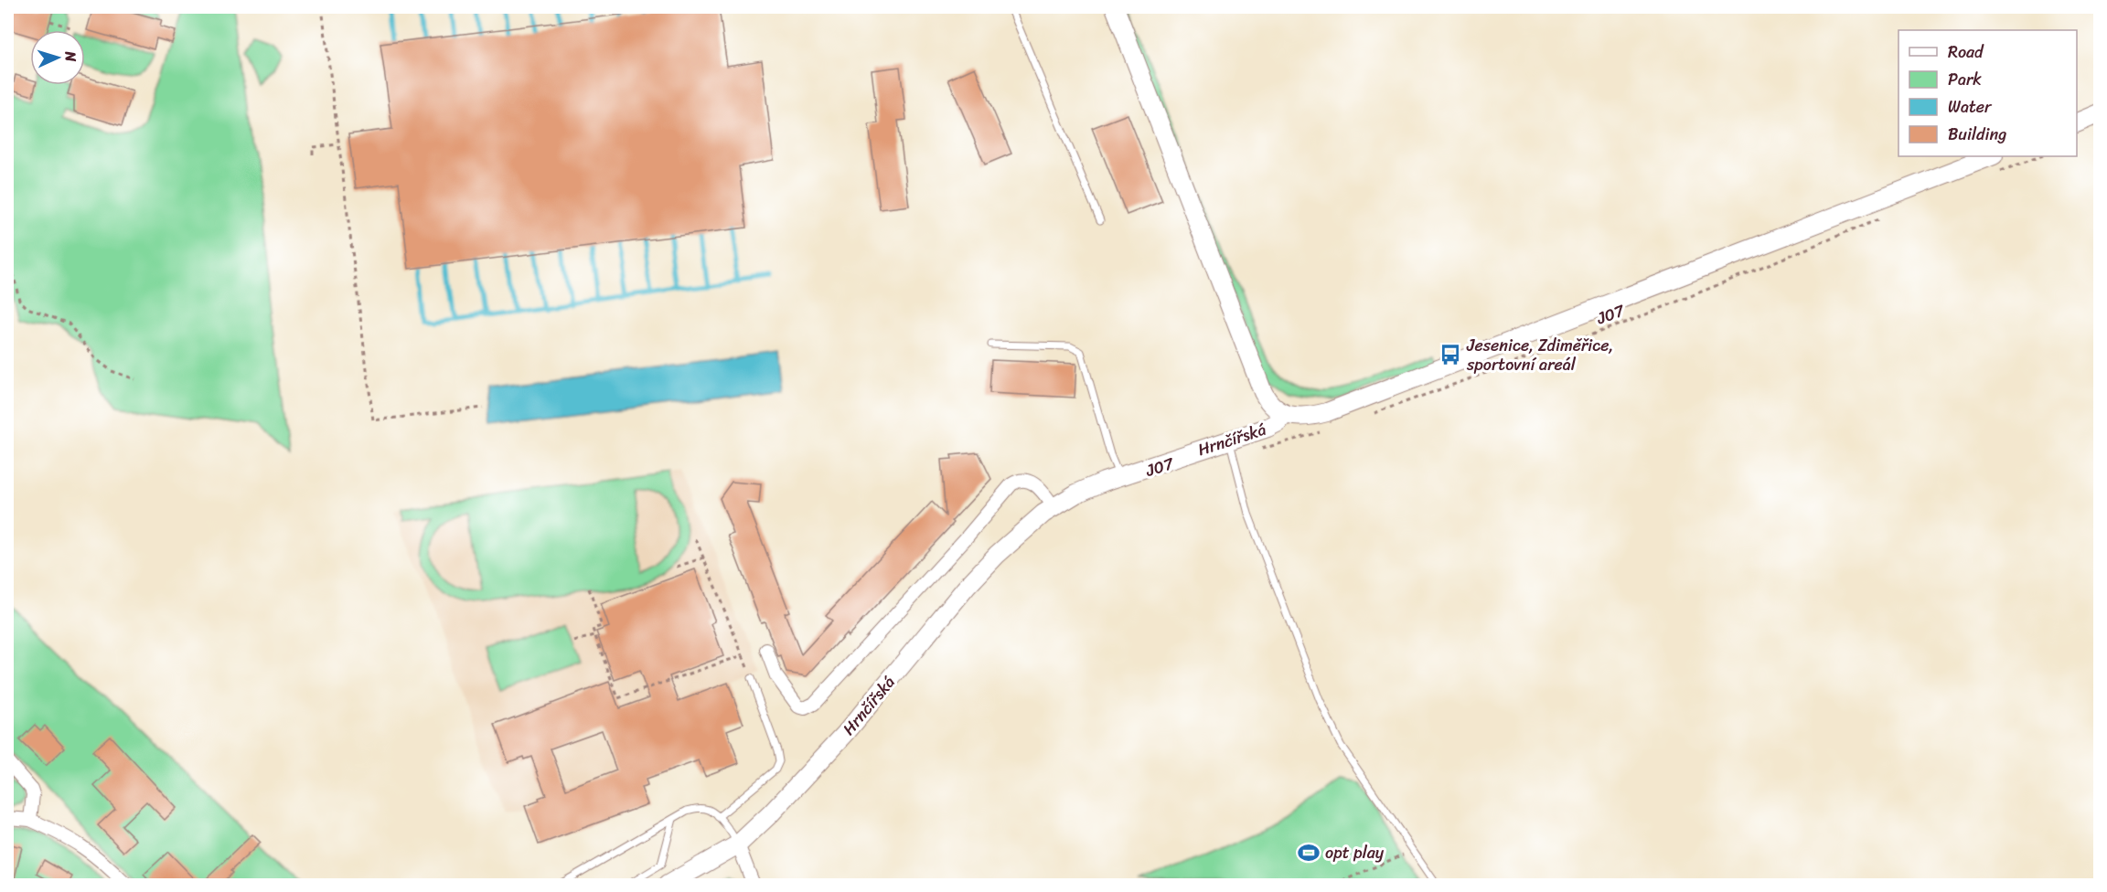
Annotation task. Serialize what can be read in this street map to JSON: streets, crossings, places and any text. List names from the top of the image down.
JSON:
{
  "streets": {
    "street": ["Hrnčířská"],
    "path": ["J07"]
  },
  "places": {
    "bus stop": ["Jesenice, Zdiměřice, sportovní areál"],
    "sports": ["opt play"]
  },
  "legend": [
    "Road",
    "Park",
    "Water",
    "Building"
  ],
  "north": "right"
}
